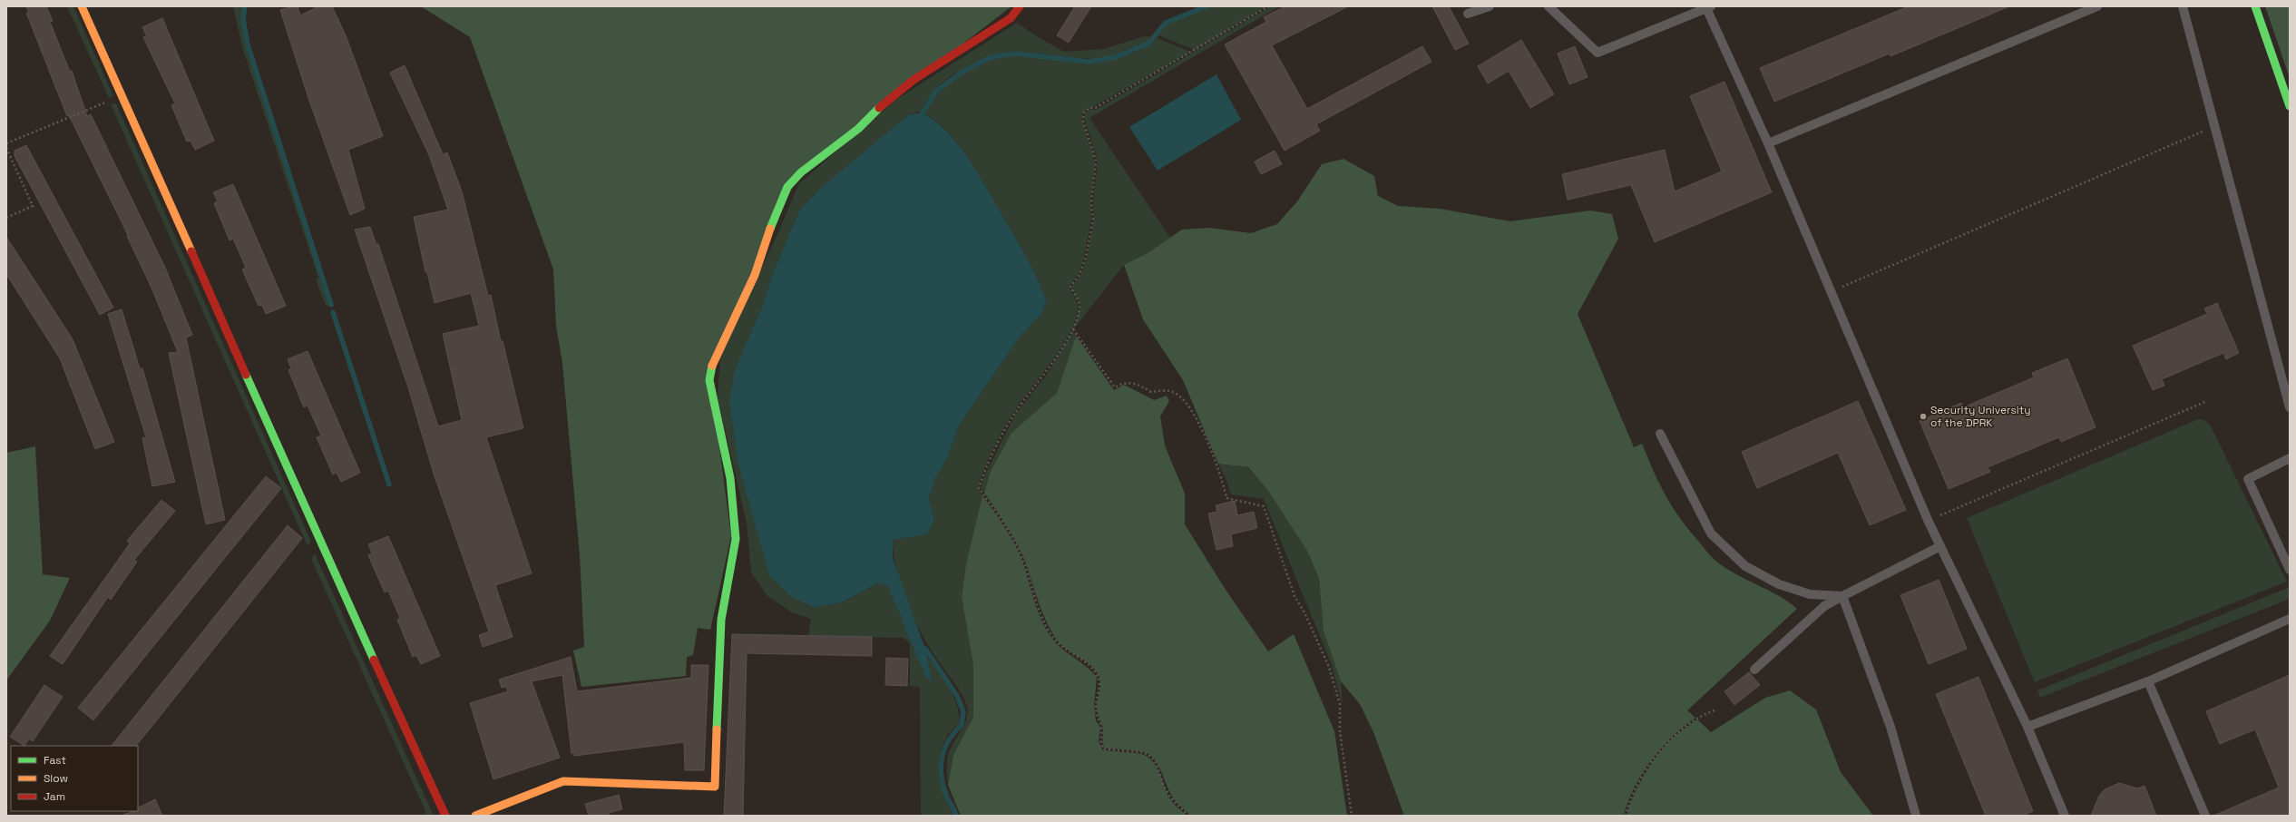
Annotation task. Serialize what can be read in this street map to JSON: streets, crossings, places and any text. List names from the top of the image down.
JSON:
{
  "places": ["Security University of the DPRK"],
  "legend": ["Fast", "Slow", "Jam"]
}
